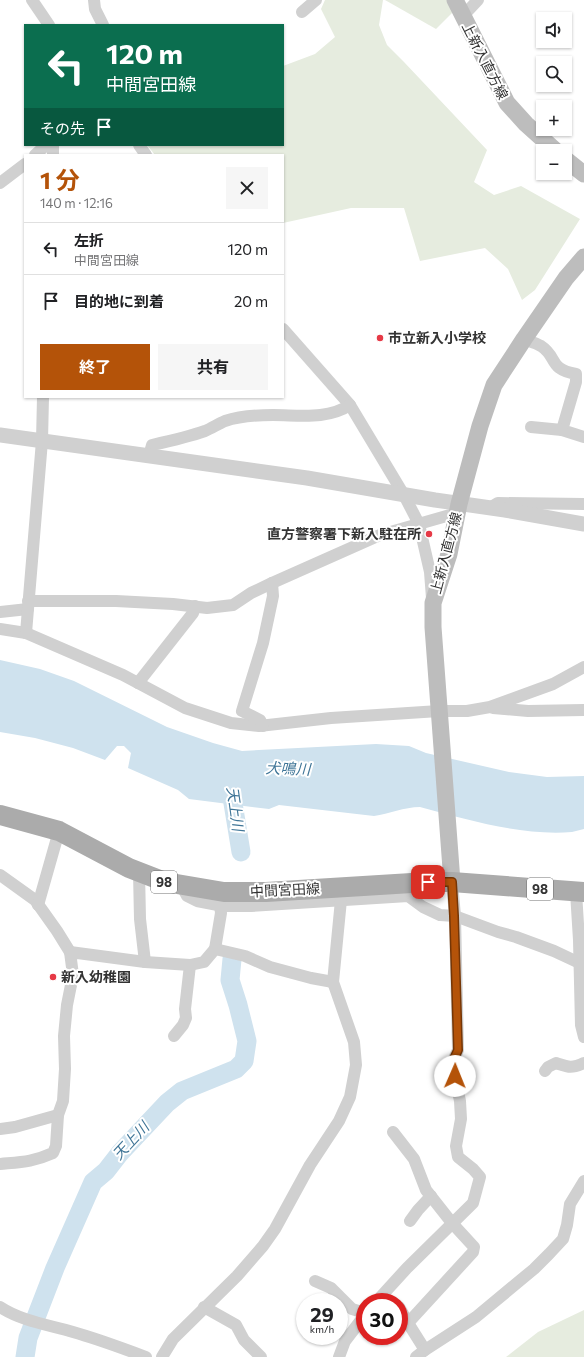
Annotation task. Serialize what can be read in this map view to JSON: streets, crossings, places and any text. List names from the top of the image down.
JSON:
{
  "streets": {
    "main road": ["上新入直方線", "98", "中間宮田線"]
  },
  "crossings": [
    ["上新入直方線", "中間宮田線"]
  ],
  "water": ["犬鳴川", "天上川"],
  "places": ["市立新入小学校", "直方警察署下新入駐在所", "新入幼稚園"],
  "page": {
    "map_buttons": ["+", "−"],
    "turn": ["120 m", "中間宮田線"],
    "then": "その先",
    "heading": ["1 分", "140 m · 12:16"],
    "list": [
      {
        "name": "左折",
        "note": "中間宮田線",
        "value": "120 m"
      },
      {
        "name": "目的地に到着",
        "value": "20 m"
      }
    ],
    "buttons": ["終了", "共有"],
    "speed": "29 km/h",
    "limit": "30"
  }
}
